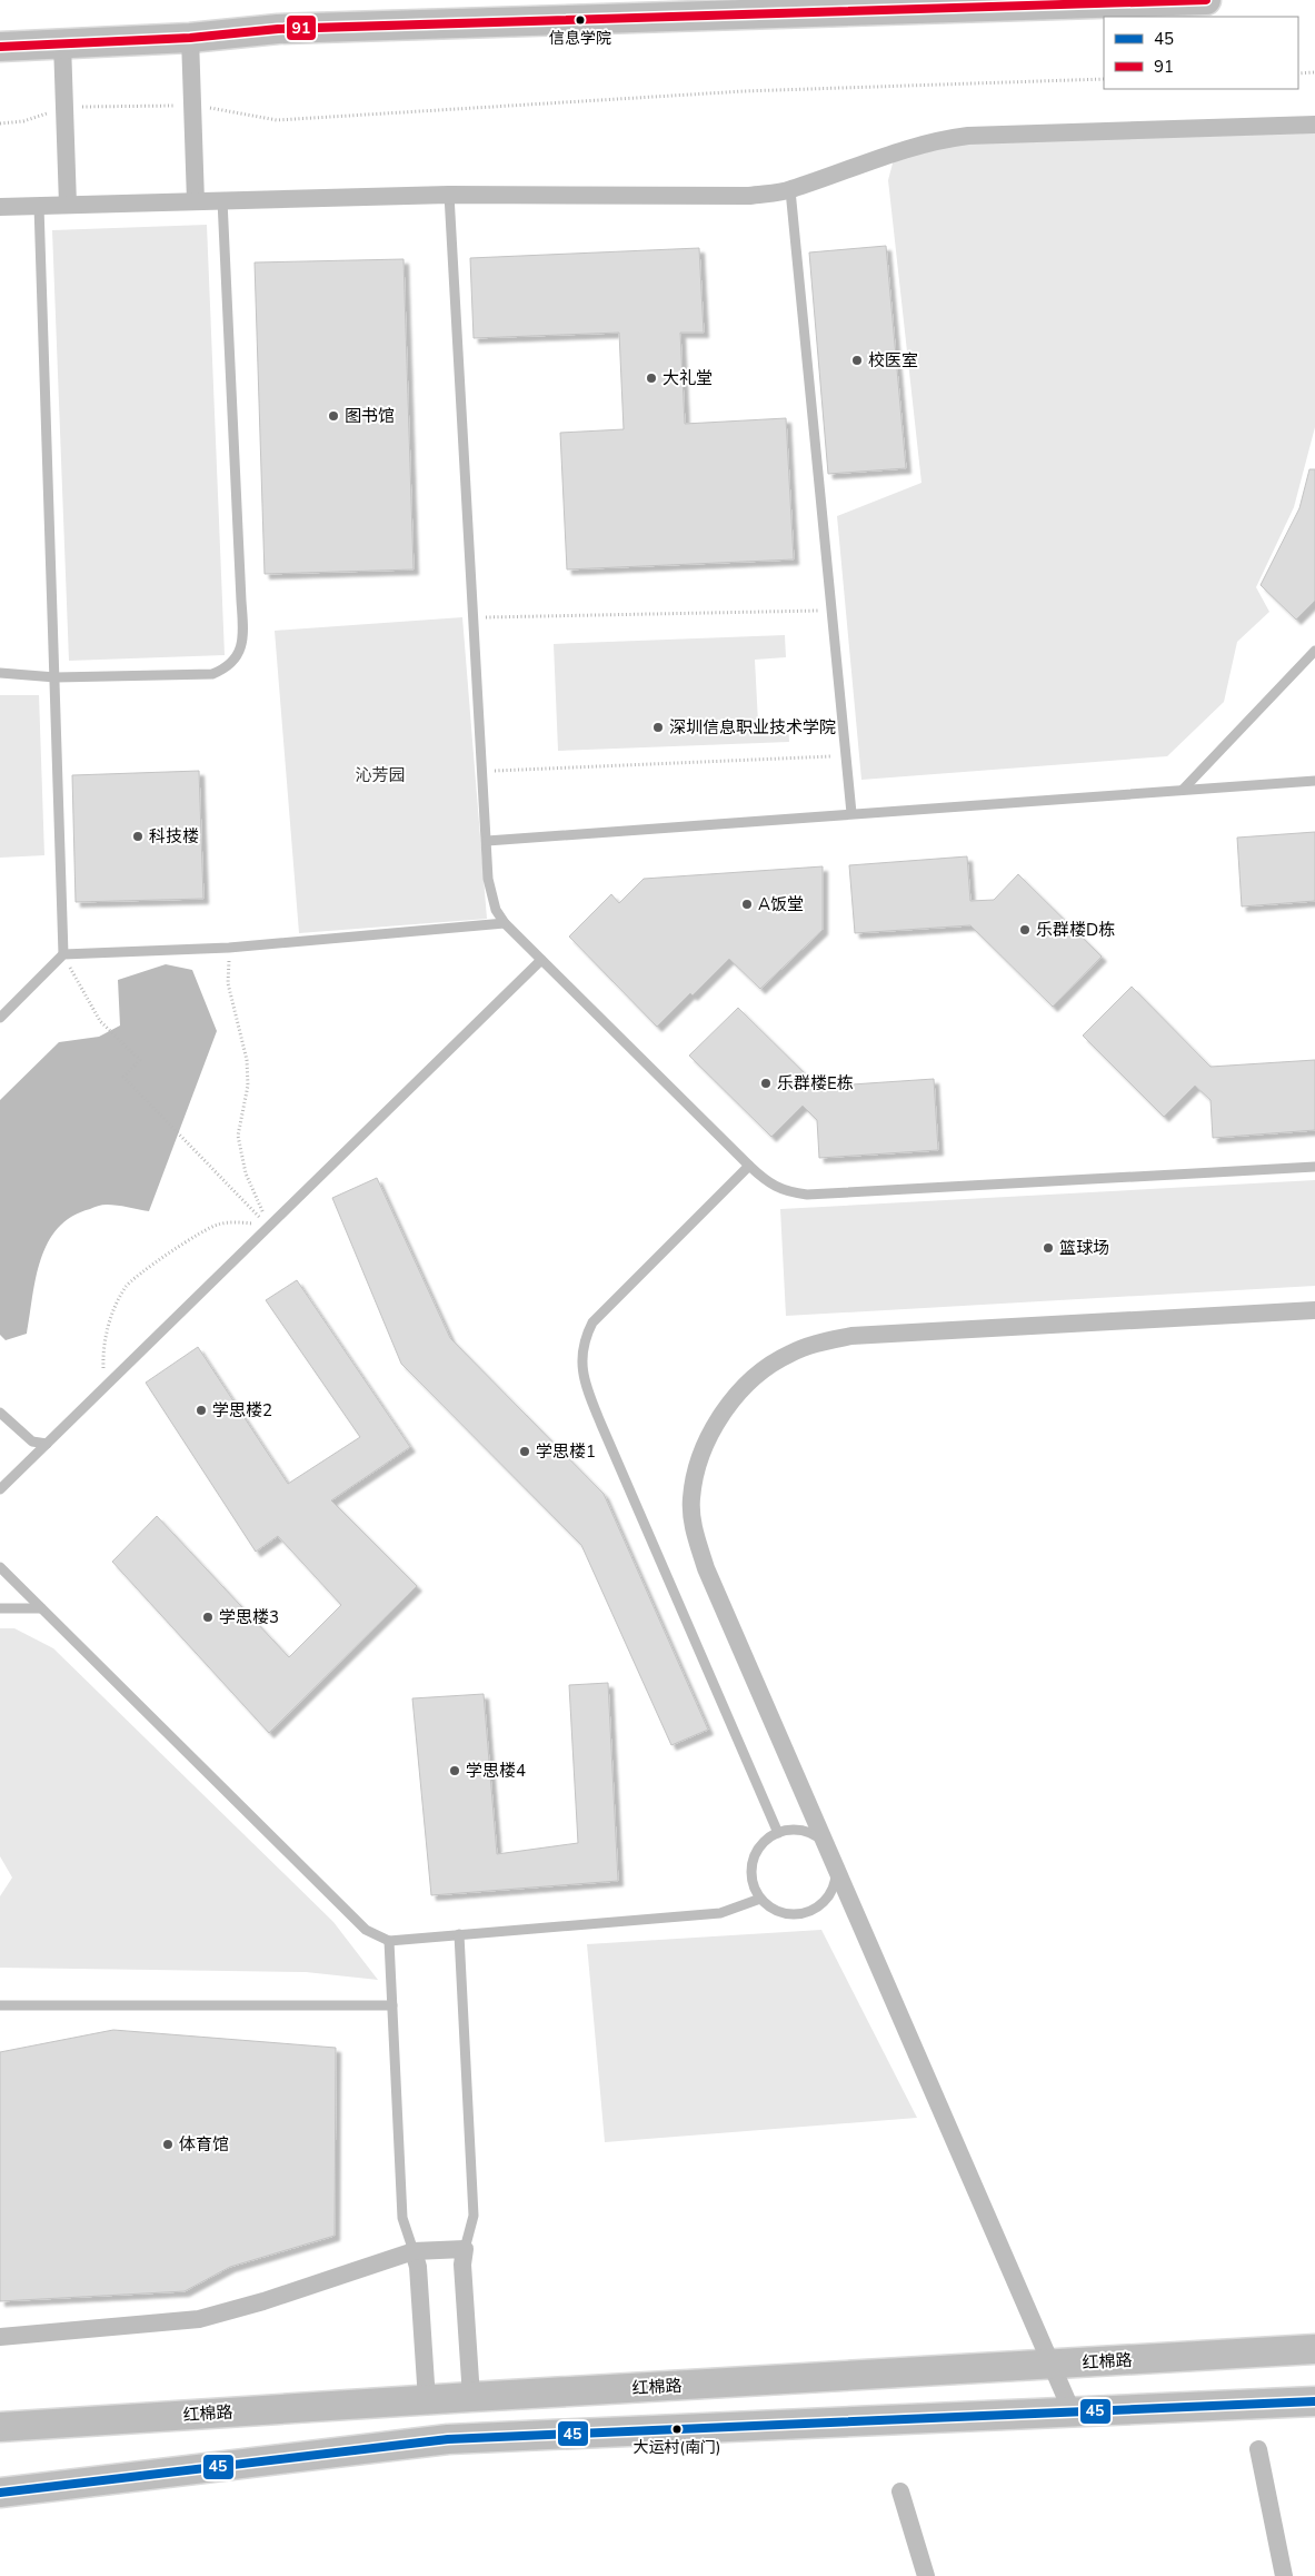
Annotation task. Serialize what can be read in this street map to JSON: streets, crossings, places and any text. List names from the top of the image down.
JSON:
{
  "streets": {
    "main road": ["红棉路"]
  },
  "parks": ["沁芳园"],
  "places": [
    "信息学院",
    "校医室",
    "大礼堂",
    "图书馆",
    "深圳信息职业技术学院",
    "科技楼",
    "A饭堂",
    "乐群楼D栋",
    "乐群楼E栋",
    "篮球场",
    "学思楼2",
    "学思楼1",
    "学思楼3",
    "学思楼4",
    "体育馆",
    "大运村(南门)"
  ],
  "lines": ["transit line 91", "transit line 45"],
  "legend": ["45", "91"]
}
